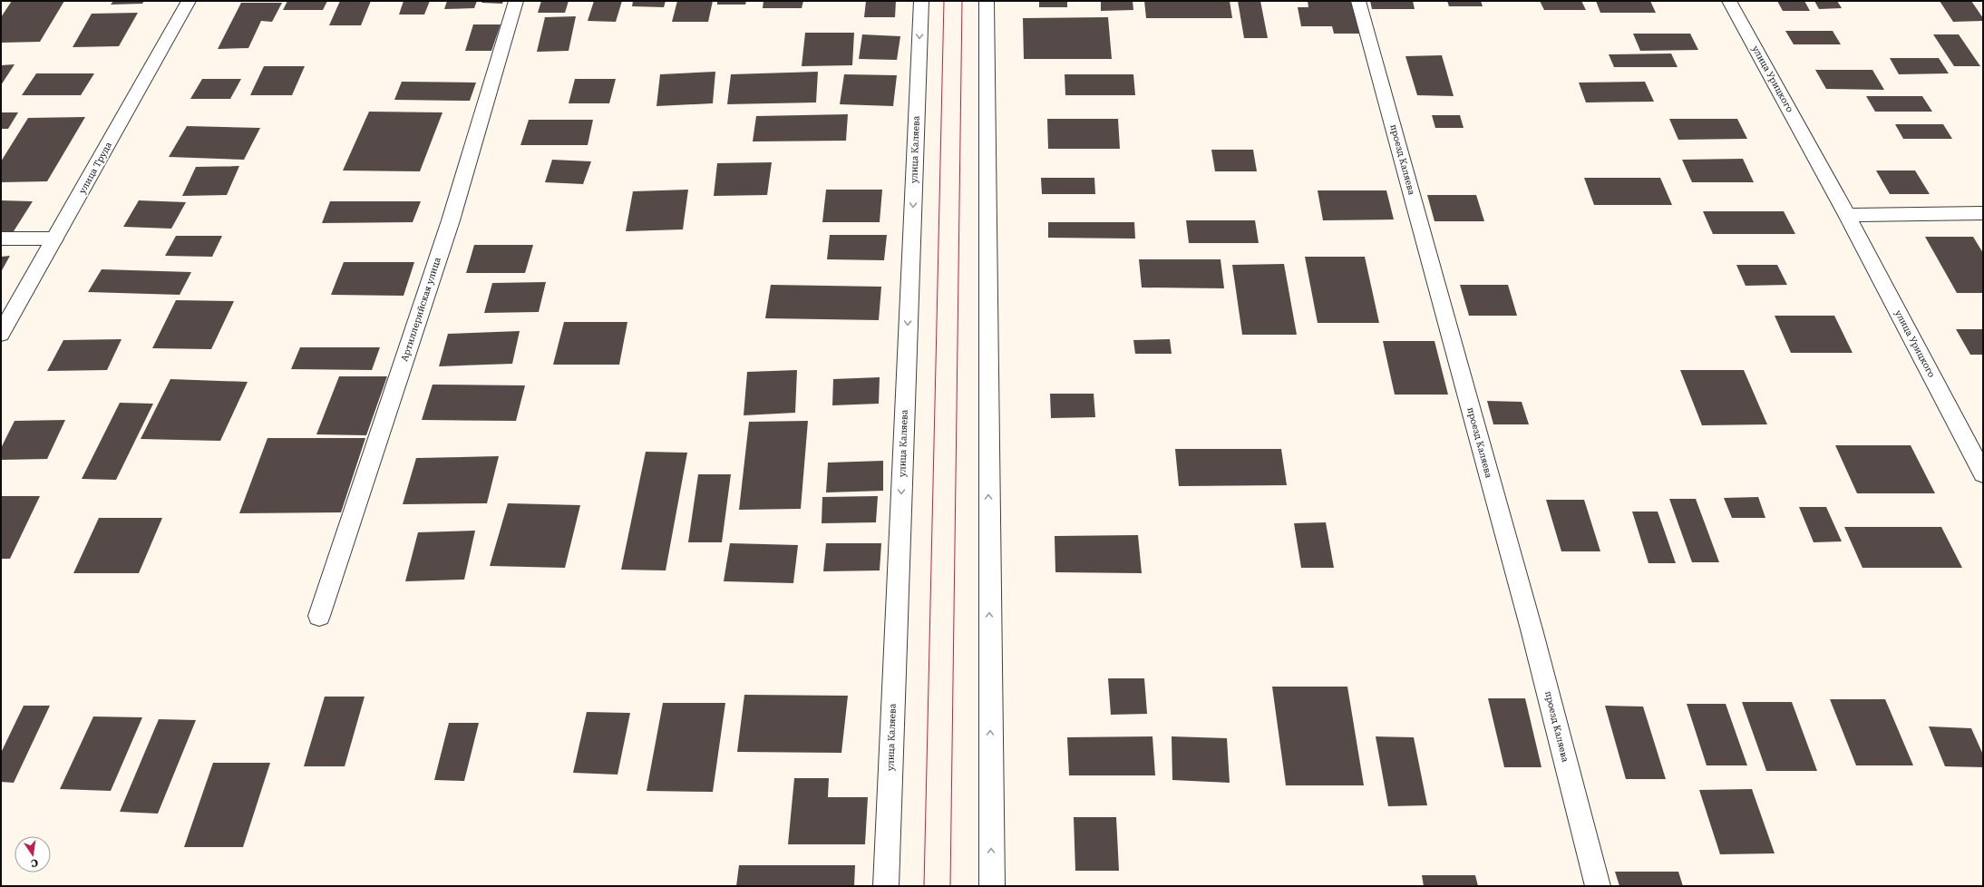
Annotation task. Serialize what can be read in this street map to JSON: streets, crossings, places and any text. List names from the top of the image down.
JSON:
{
  "streets": {
    "street": [
      "улица Урицкого",
      "улица Каляева",
      "проезд Каляева",
      "улица Труда",
      "Артиллерийская улица"
    ]
  },
  "north": "bottom"
}
